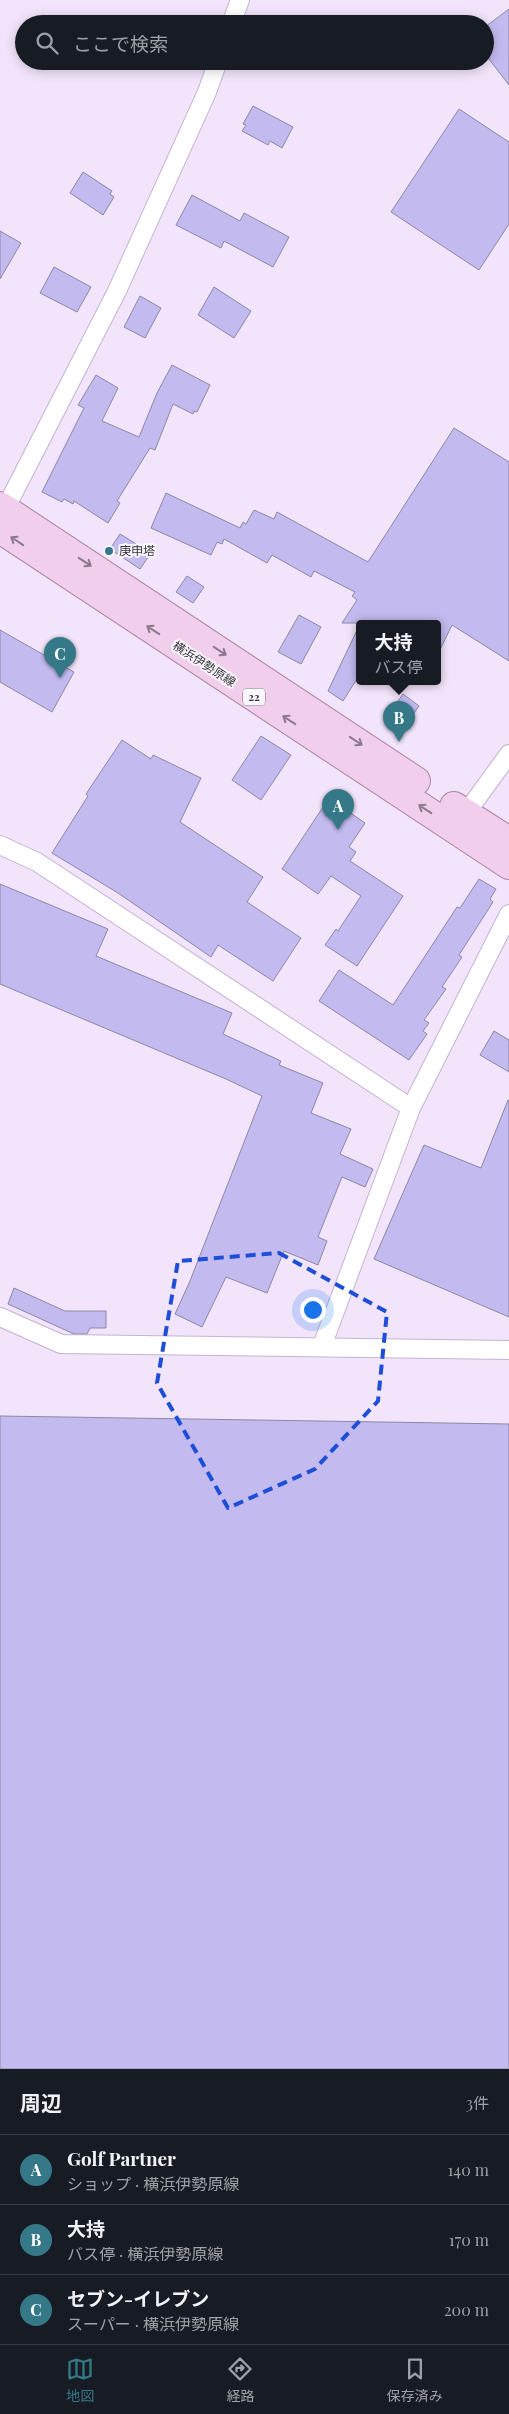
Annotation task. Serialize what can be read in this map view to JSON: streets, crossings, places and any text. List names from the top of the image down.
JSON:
{
  "streets": {
    "main road": ["横浜伊勢原線", "22"]
  },
  "places": ["庚申塔"],
  "page": {
    "search": "ここで検索",
    "popup": ["大持", "バス停"],
    "pins": ["C", "B", "A"],
    "heading": ["周辺", "3件"],
    "list": [
      {
        "mark": "A",
        "name": "Golf Partner",
        "note": "ショップ · 横浜伊勢原線",
        "value": "140 m"
      },
      {
        "mark": "B",
        "name": "大持",
        "note": "バス停 · 横浜伊勢原線",
        "value": "170 m"
      },
      {
        "mark": "C",
        "name": "セブン-イレブン",
        "note": "スーパー · 横浜伊勢原線",
        "value": "200 m"
      }
    ],
    "nav": ["地図", "経路", "保存済み"]
  }
}
